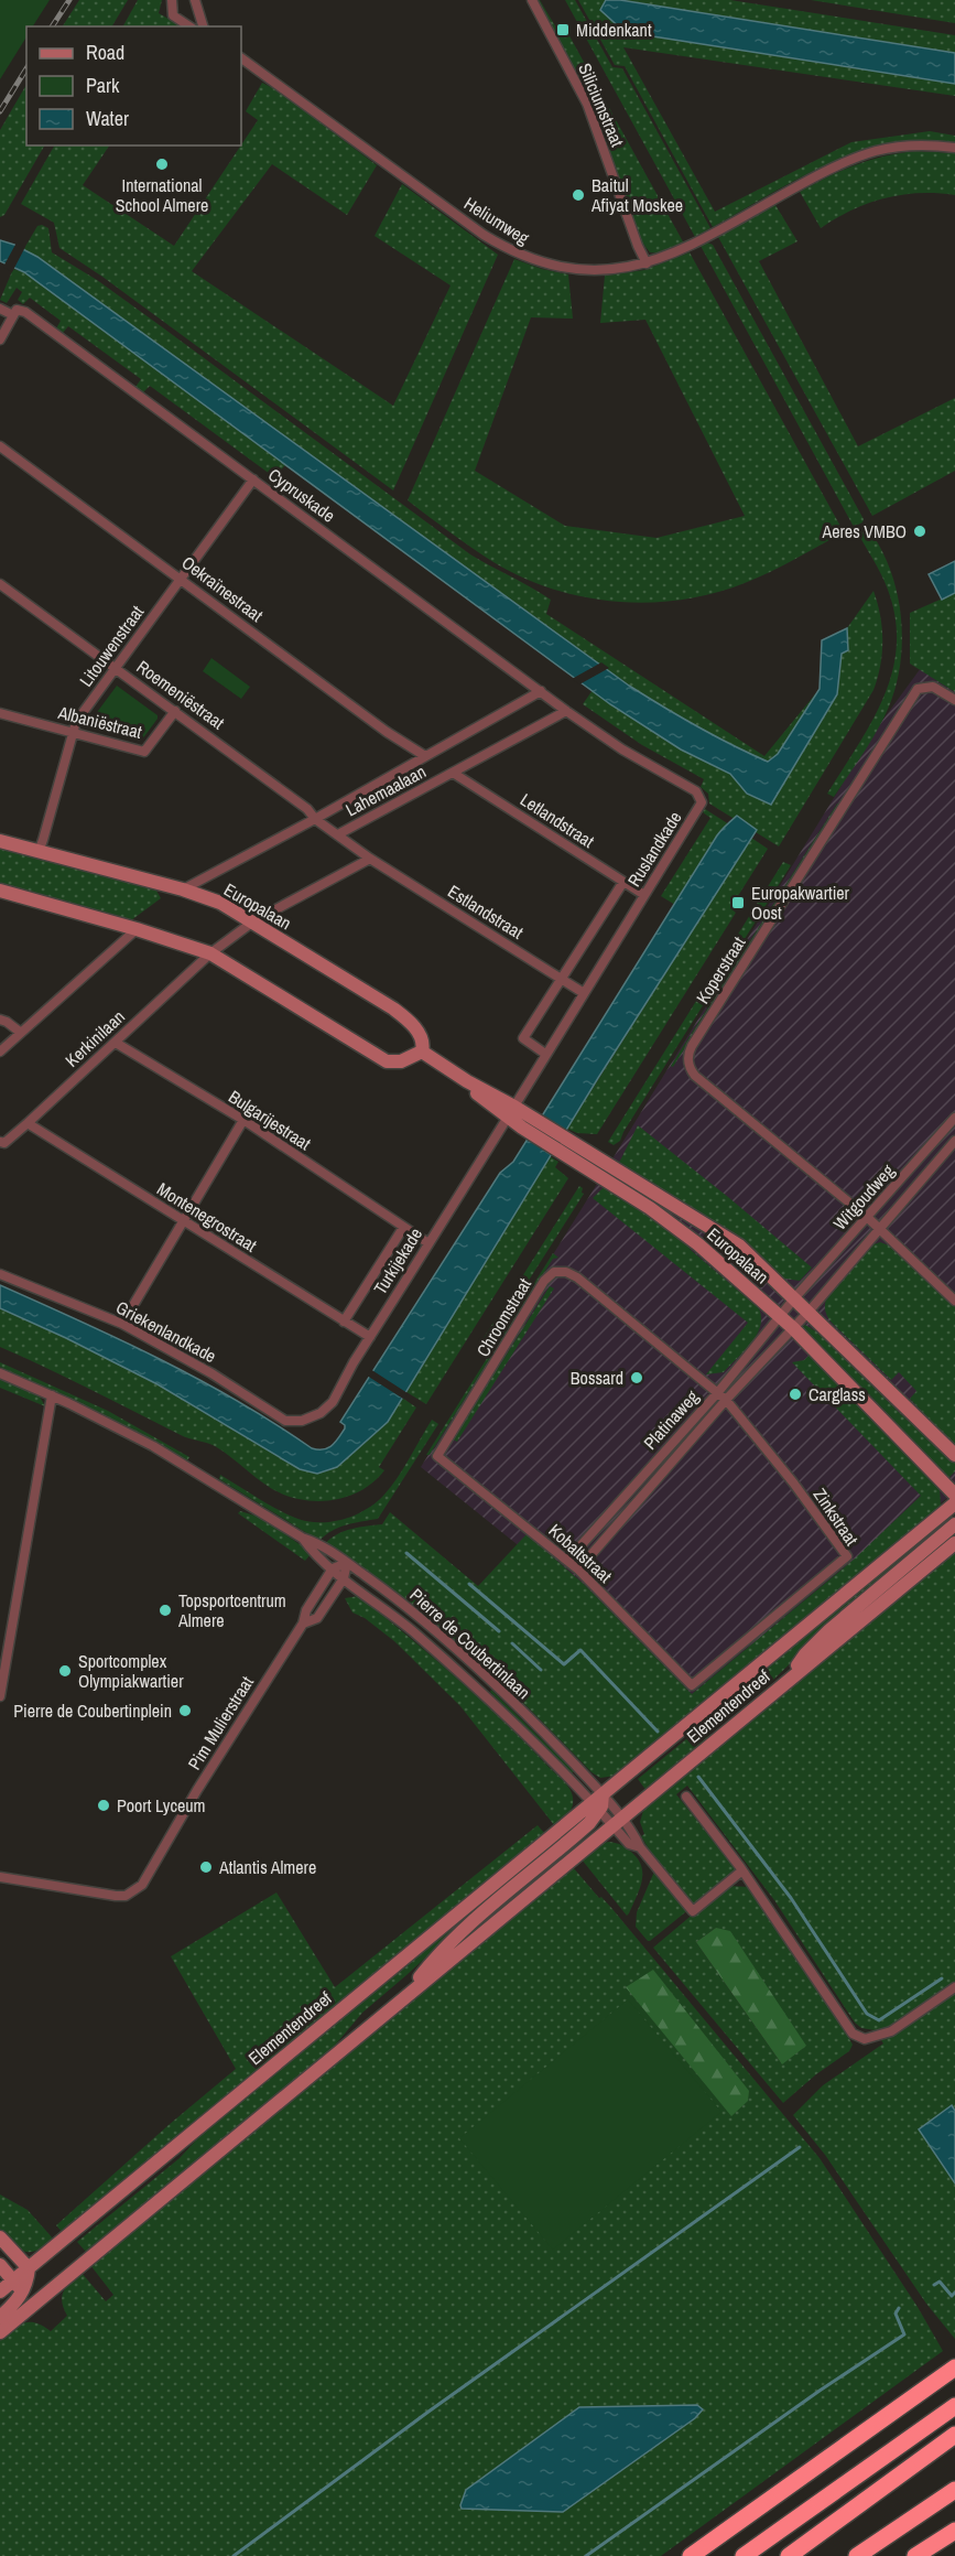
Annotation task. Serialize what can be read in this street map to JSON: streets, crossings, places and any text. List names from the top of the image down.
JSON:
{
  "streets": {
    "main road": ["Europalaan", "Elementendreef"],
    "street": [
      "Siliciumstraat",
      "Heliumweg",
      "Cypruskade",
      "Oekraïnestraat",
      "Litouwenstraat",
      "Roemeniëstraat",
      "Albaniëstraat",
      "Lahemaalaan",
      "Letlandstraat",
      "Ruslandkade",
      "Estlandstraat",
      "Koperstraat",
      "Kerkinilaan",
      "Bulgarijestraat",
      "Witgoudweg",
      "Montenegrostraat",
      "Turkijekade",
      "Chroomstraat",
      "Griekenlandkade",
      "Platinaweg",
      "Zinkstraat",
      "Kobaltstraat",
      "Pierre de Coubertinlaan",
      "Pim Mulierstraat"
    ]
  },
  "crossings": [
    ["Siliciumstraat", "Heliumweg"],
    ["Cypruskade", "Litouwenstraat"],
    ["Cypruskade", "Lahemaalaan"],
    ["Cypruskade", "Ruslandkade"],
    ["Oekraïnestraat", "Litouwenstraat"],
    ["Oekraïnestraat", "Lahemaalaan"],
    ["Litouwenstraat", "Roemeniëstraat"],
    ["Litouwenstraat", "Albaniëstraat"],
    ["Litouwenstraat", "Europalaan"],
    ["Roemeniëstraat", "Albaniëstraat"],
    ["Roemeniëstraat", "Lahemaalaan"],
    ["Lahemaalaan", "Letlandstraat"],
    ["Lahemaalaan", "Ruslandkade"],
    ["Lahemaalaan", "Europalaan"],
    ["Lahemaalaan", "Estlandstraat"],
    ["Letlandstraat", "Ruslandkade"],
    ["Ruslandkade", "Europalaan"],
    ["Ruslandkade", "Estlandstraat"],
    ["Ruslandkade", "Turkijekade"],
    ["Europalaan", "Kerkinilaan"],
    ["Europalaan", "Witgoudweg"],
    ["Europalaan", "Turkijekade"],
    ["Europalaan", "Platinaweg"],
    ["Koperstraat", "Witgoudweg"],
    ["Kerkinilaan", "Bulgarijestraat"],
    ["Kerkinilaan", "Montenegrostraat"],
    ["Bulgarijestraat", "Turkijekade"],
    ["Witgoudweg", "Platinaweg"],
    ["Montenegrostraat", "Turkijekade"],
    ["Turkijekade", "Griekenlandkade"],
    ["Chroomstraat", "Platinaweg"],
    ["Chroomstraat", "Kobaltstraat"],
    ["Platinaweg", "Zinkstraat"],
    ["Platinaweg", "Kobaltstraat"],
    ["Zinkstraat", "Kobaltstraat"],
    ["Pierre de Coubertinlaan", "Elementendreef"],
    ["Pierre de Coubertinlaan", "Pim Mulierstraat"]
  ],
  "places": {
    "transit": ["Middenkant", "Europakwartier Oost"],
    "other": [
      "International School Almere",
      "Baitul Afiyat Moskee",
      "Aeres VMBO",
      "Bossard",
      "Carglass",
      "Topsportcentrum Almere",
      "Sportcomplex Olympiakwartier",
      "Pierre de Coubertinplein",
      "Poort Lyceum",
      "Atlantis Almere"
    ]
  },
  "legend": ["Road", "Park", "Water"]
}
